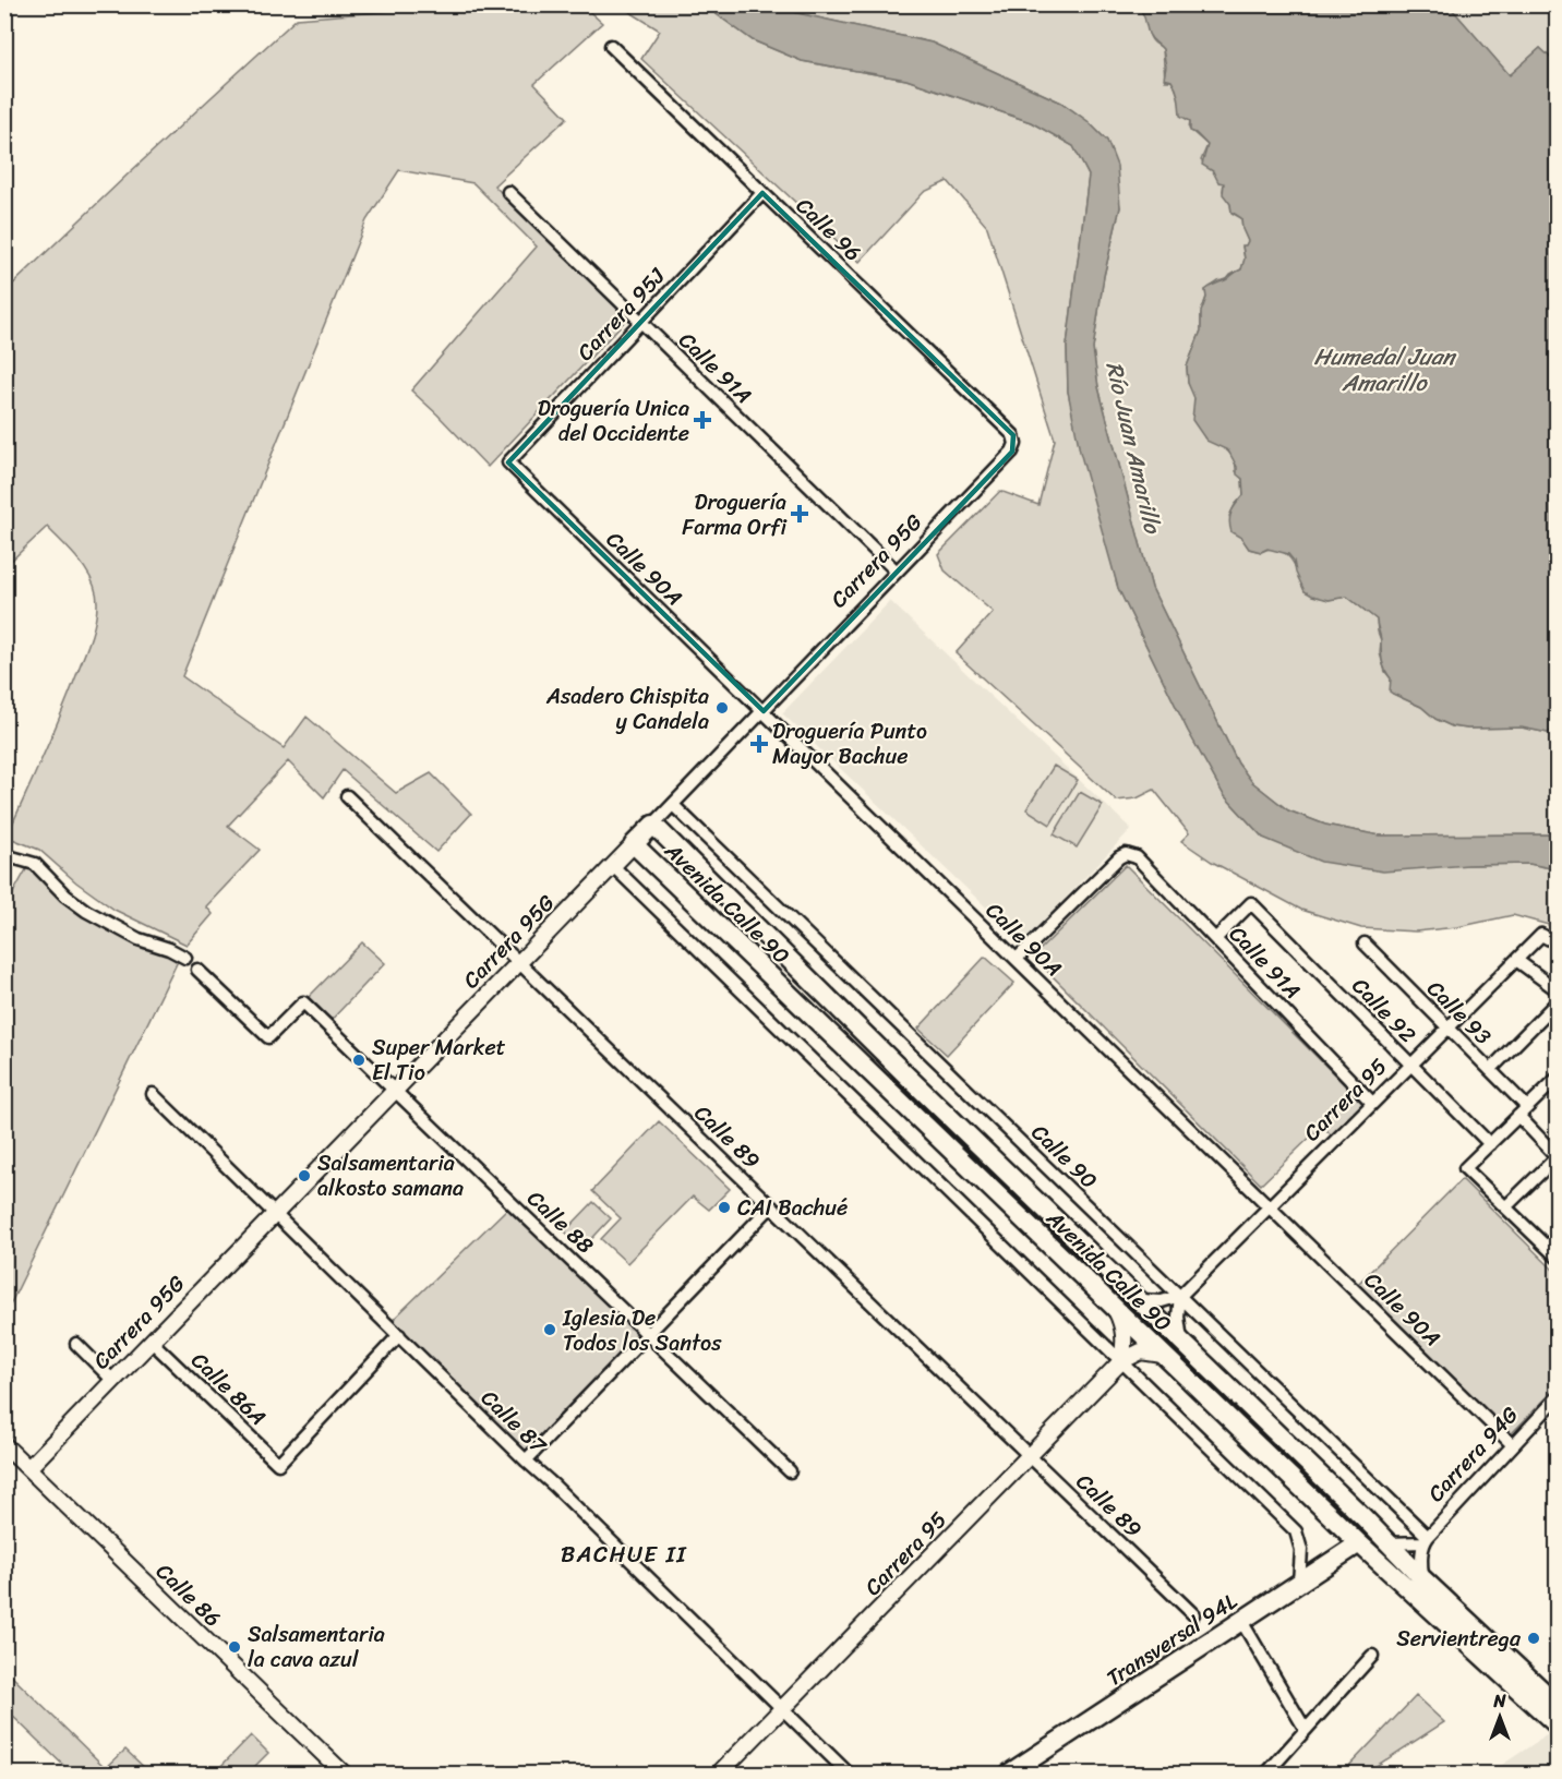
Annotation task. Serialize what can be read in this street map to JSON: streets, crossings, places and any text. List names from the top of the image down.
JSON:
{
  "streets": {
    "main road": ["Carrera 95G", "Avenida Calle 90", "Transversal 94L"],
    "street": [
      "Calle 96",
      "Carrera 95J",
      "Calle 91A",
      "Calle 90A",
      "Calle 92",
      "Calle 93",
      "Carrera 95",
      "Calle 89",
      "Calle 90",
      "Calle 88",
      "Calle 86A",
      "Calle 87",
      "Carrera 94G",
      "Calle 86"
    ]
  },
  "crossings": [
    ["Calle 96", "Carrera 95J"],
    ["Calle 96", "Carrera 95G"],
    ["Carrera 95J", "Calle 91A"],
    ["Carrera 95J", "Calle 90A"],
    ["Calle 91A", "Carrera 95G"],
    ["Calle 91A", "Calle 90A"],
    ["Calle 91A", "Calle 92"],
    ["Calle 91A", "Carrera 95"],
    ["Carrera 95G", "Calle 90A"],
    ["Carrera 95G", "Avenida Calle 90"],
    ["Carrera 95G", "Calle 89"],
    ["Carrera 95G", "Calle 90"],
    ["Carrera 95G", "Calle 88"],
    ["Carrera 95G", "Calle 86A"],
    ["Carrera 95G", "Calle 87"],
    ["Carrera 95G", "Calle 86"],
    ["Calle 90A", "Carrera 95"],
    ["Calle 90A", "Carrera 94G"],
    ["Avenida Calle 90", "Transversal 94L"],
    ["Calle 92", "Carrera 95"],
    ["Calle 93", "Carrera 95"],
    ["Carrera 95", "Calle 89"],
    ["Carrera 95", "Calle 90"],
    ["Carrera 95", "Calle 87"],
    ["Calle 90", "Carrera 94G"],
    ["Calle 86A", "Calle 87"]
  ],
  "districts": ["BACHUE II"],
  "water": ["Humedal Juan Amarillo", "Río Juan Amarillo"],
  "places": {
    "health": ["Droguería Unica del Occidente", "Droguería Farma Orfi", "Droguería Punto Mayor Bachue"],
    "other": [
      "Asadero Chispita y Candela",
      "Super Market El Tio",
      "Salsamentaria alkosto samana",
      "CAI Bachué",
      "Iglesia De Todos los Santos",
      "Servientrega",
      "Salsamentaria la cava azul"
    ]
  },
  "north": "top"
}
